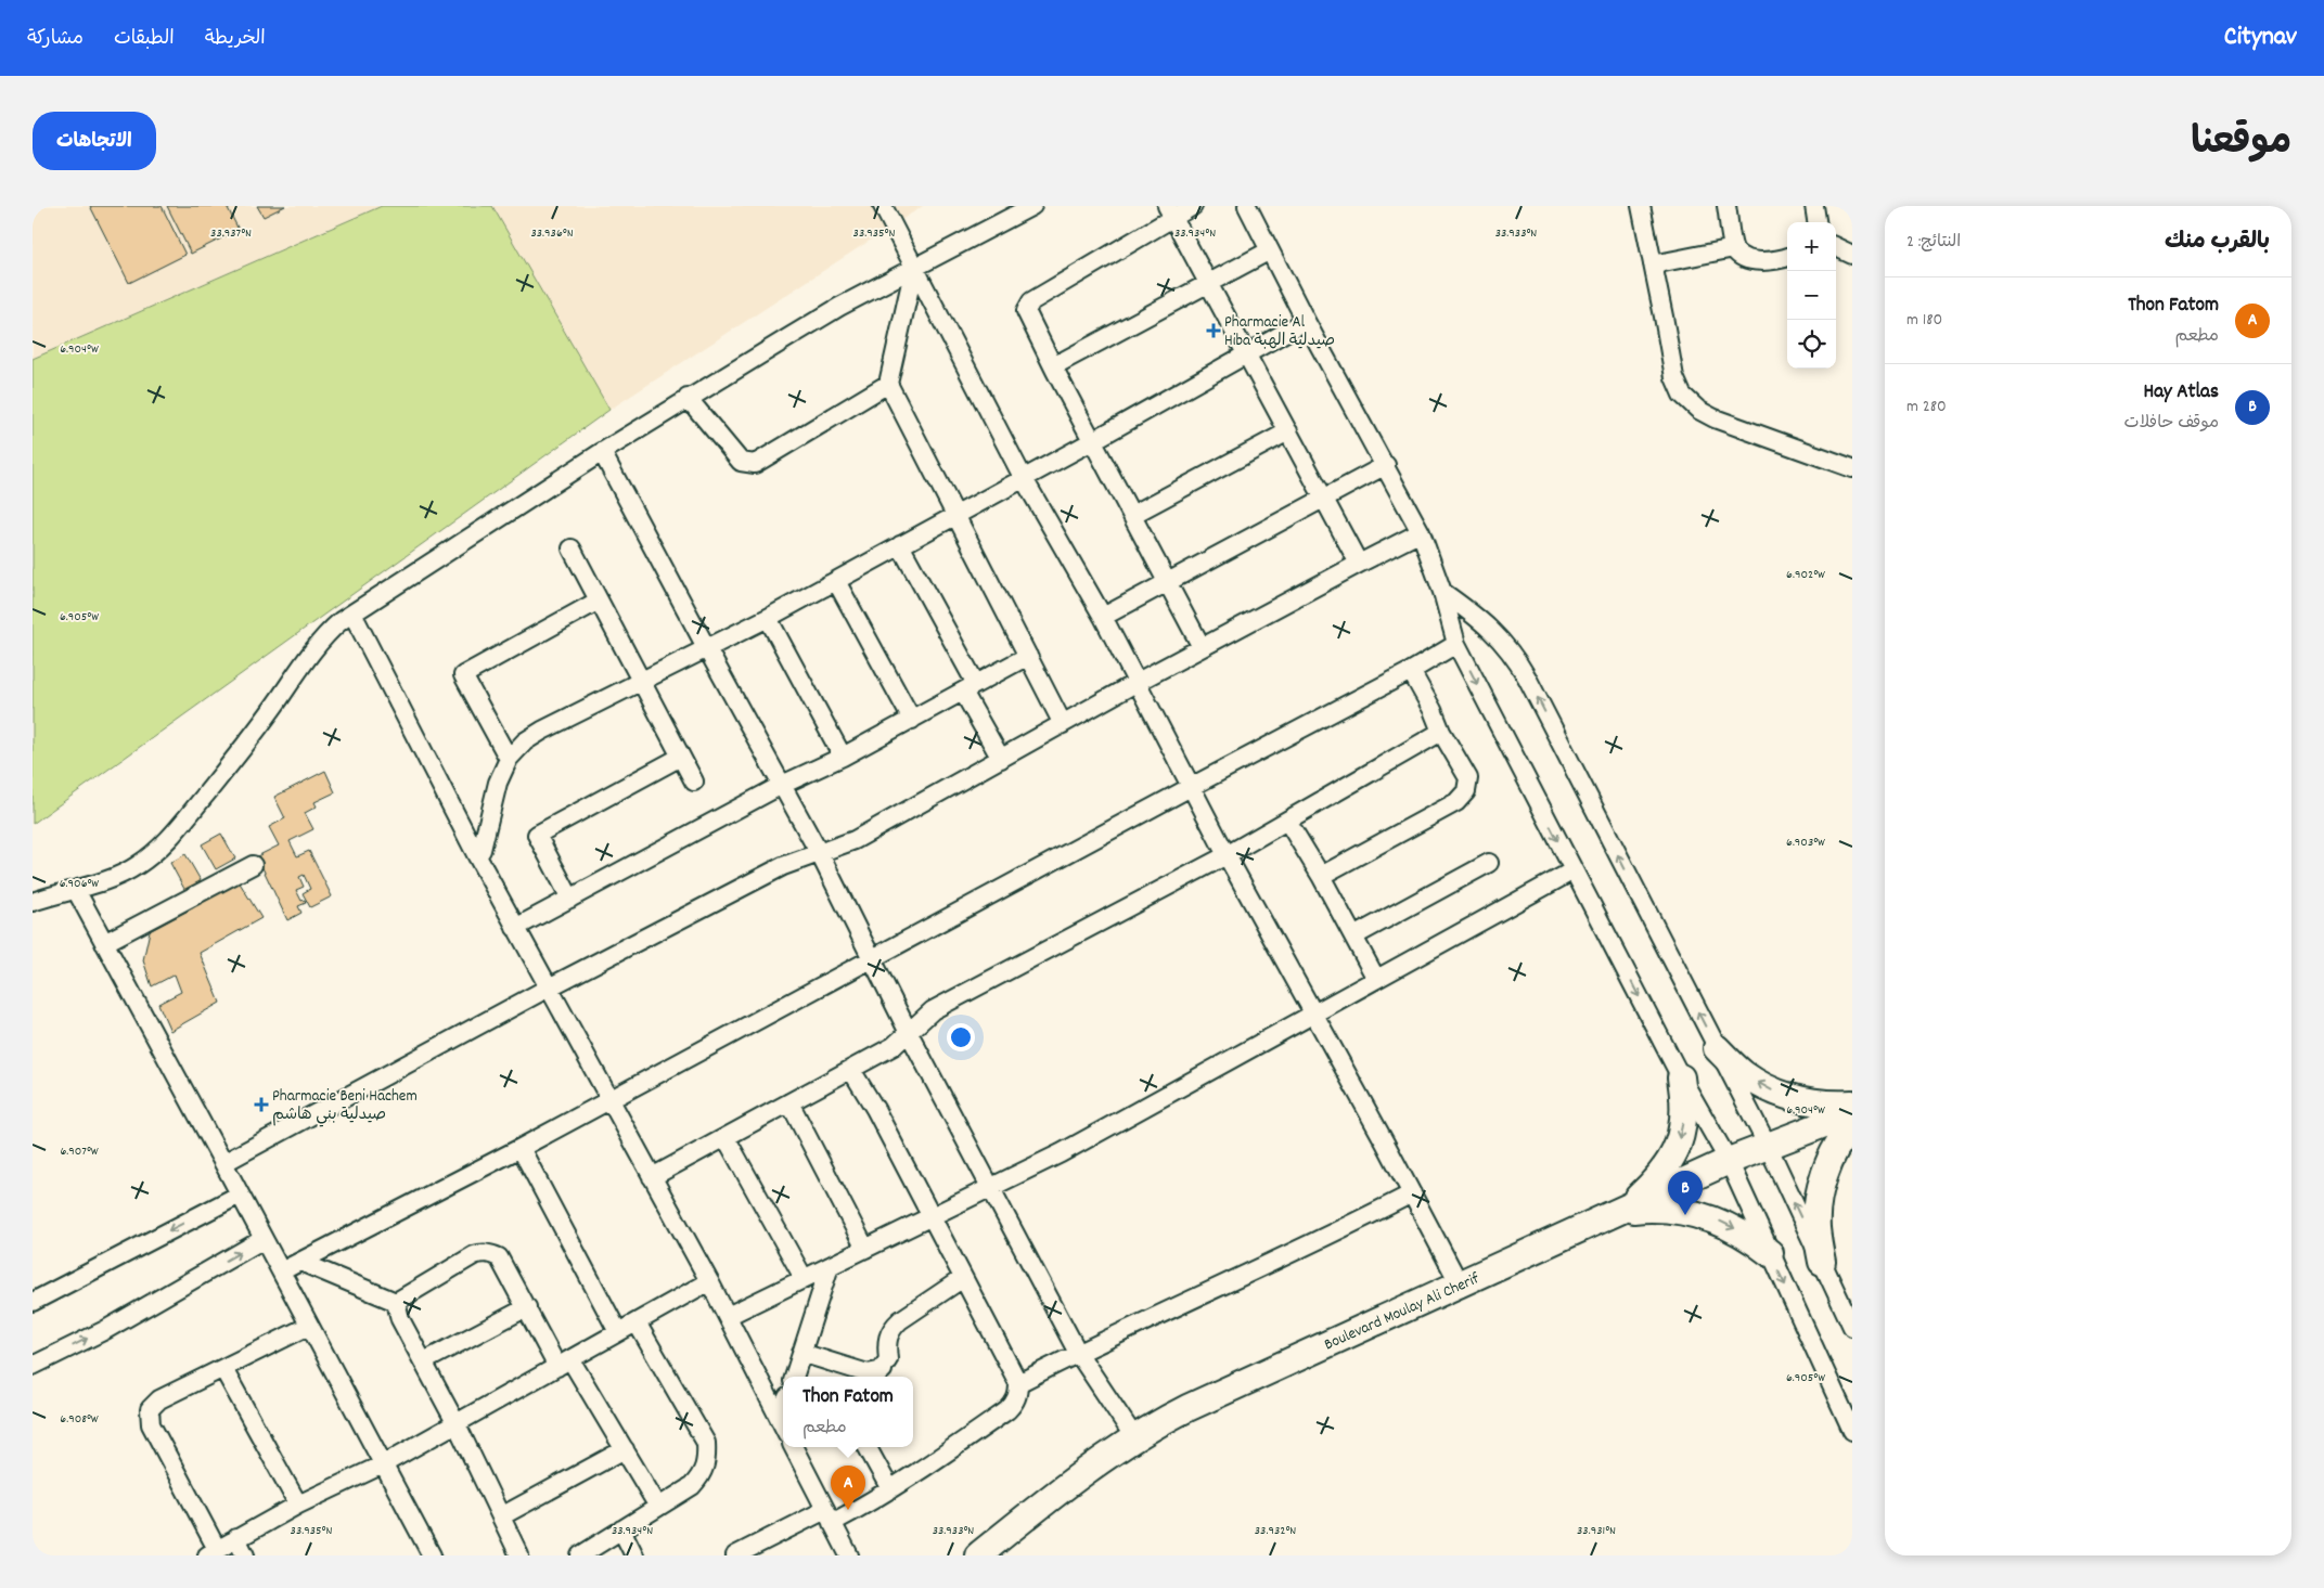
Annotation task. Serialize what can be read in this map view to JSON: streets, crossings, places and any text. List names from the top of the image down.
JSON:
{
  "streets": {
    "main road": ["Boulevard Moulay Ali Cherif"]
  },
  "places": {
    "health": ["Pharmacie Al Hiba صيدلية الهبة", "Pharmacie Beni Hachem صيدلية بني هاشم"]
  },
  "page": {
    "header": "Citynav",
    "nav": ["الخريطة", "الطبقات", "مشاركة"],
    "title": "موقعنا",
    "buttons": "الاتجاهات",
    "heading": ["بالقرب منك", "النتائج: 2"],
    "map_buttons": ["+", "−"],
    "list": [
      {
        "mark": "A",
        "name": "Thon Fatom",
        "note": "مطعم",
        "value": "180 m"
      },
      {
        "mark": "B",
        "name": "Hay Atlas",
        "note": "موقف حافلات",
        "value": "280 m"
      }
    ],
    "pins": ["B", "A"],
    "popup": ["Thon Fatom", "مطعم"]
  },
  "coordinates": [
    "33.935°N",
    "33.934°N",
    "33.933°N",
    "33.937°N",
    "33.936°N",
    "6.904°W",
    "6.902°W",
    "6.905°W",
    "6.903°W",
    "6.906°W",
    "6.907°W",
    "6.908°W",
    "33.932°N",
    "33.931°N"
  ]
}
